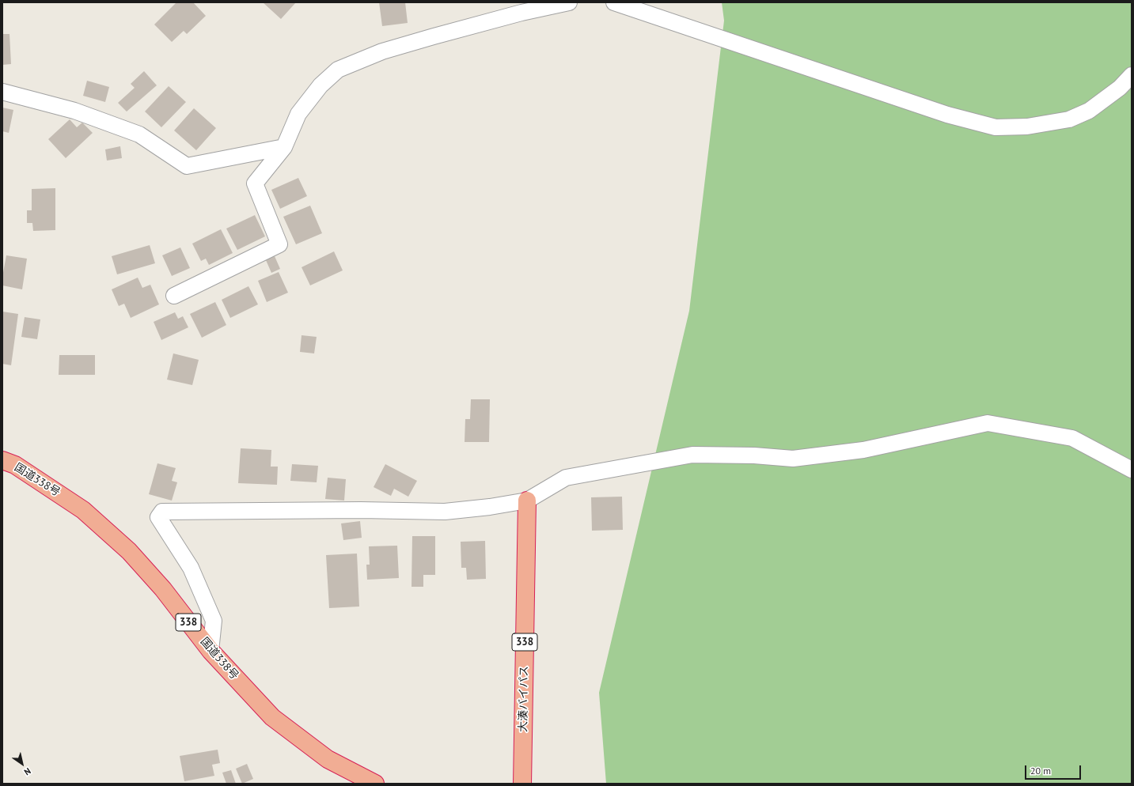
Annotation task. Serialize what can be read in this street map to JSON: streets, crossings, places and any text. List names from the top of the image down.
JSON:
{
  "streets": {
    "highway": ["国道338号", "338", "大湊バイパス"]
  },
  "scale_bar": "20 m",
  "north": "bottom right"
}
